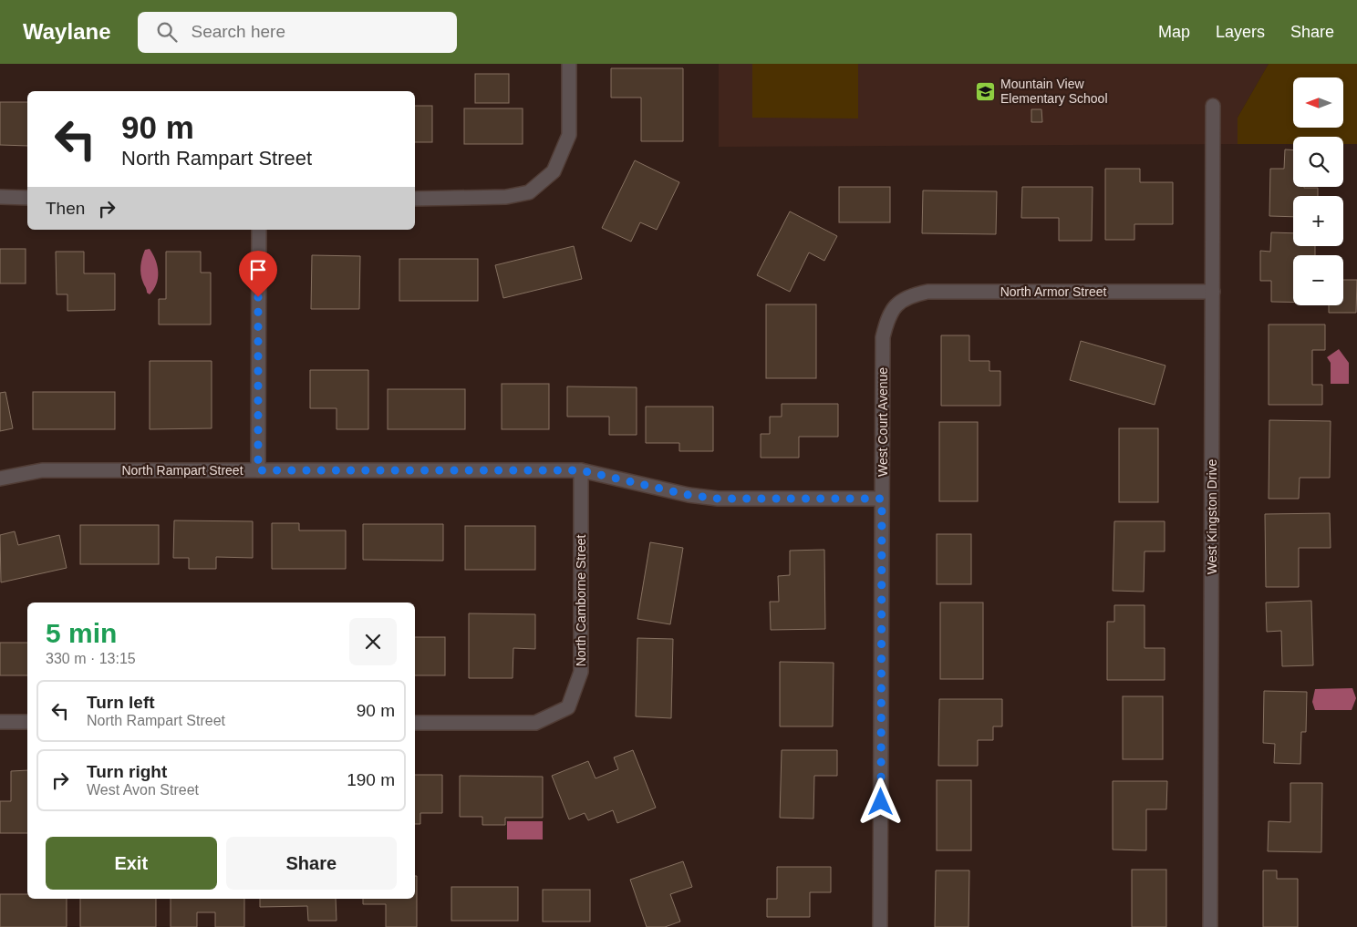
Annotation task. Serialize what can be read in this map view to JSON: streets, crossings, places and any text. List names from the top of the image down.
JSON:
{
  "streets": {
    "street": [
      "North Armor Street",
      "West Court Avenue",
      "North Rampart Street",
      "West Kingston Drive",
      "North Camborne Street"
    ]
  },
  "crossings": [
    ["North Armor Street", "West Court Avenue"],
    ["North Armor Street", "West Kingston Drive"],
    ["West Court Avenue", "North Rampart Street"],
    ["North Rampart Street", "North Camborne Street"]
  ],
  "places": {
    "school or university": ["Mountain View Elementary School"]
  },
  "north": "left",
  "page": {
    "header": "Waylane",
    "search": "Search here",
    "nav": ["Map", "Layers", "Share"],
    "map_buttons": ["+", "−"],
    "turn": ["90 m", "North Rampart Street"],
    "then": "Then",
    "heading": ["5 min", "330 m · 13:15"],
    "list": [
      {
        "name": "Turn left",
        "note": "North Rampart Street",
        "value": "90 m"
      },
      {
        "name": "Turn right",
        "note": "West Avon Street",
        "value": "190 m"
      }
    ],
    "buttons": ["Exit", "Share"]
  }
}
